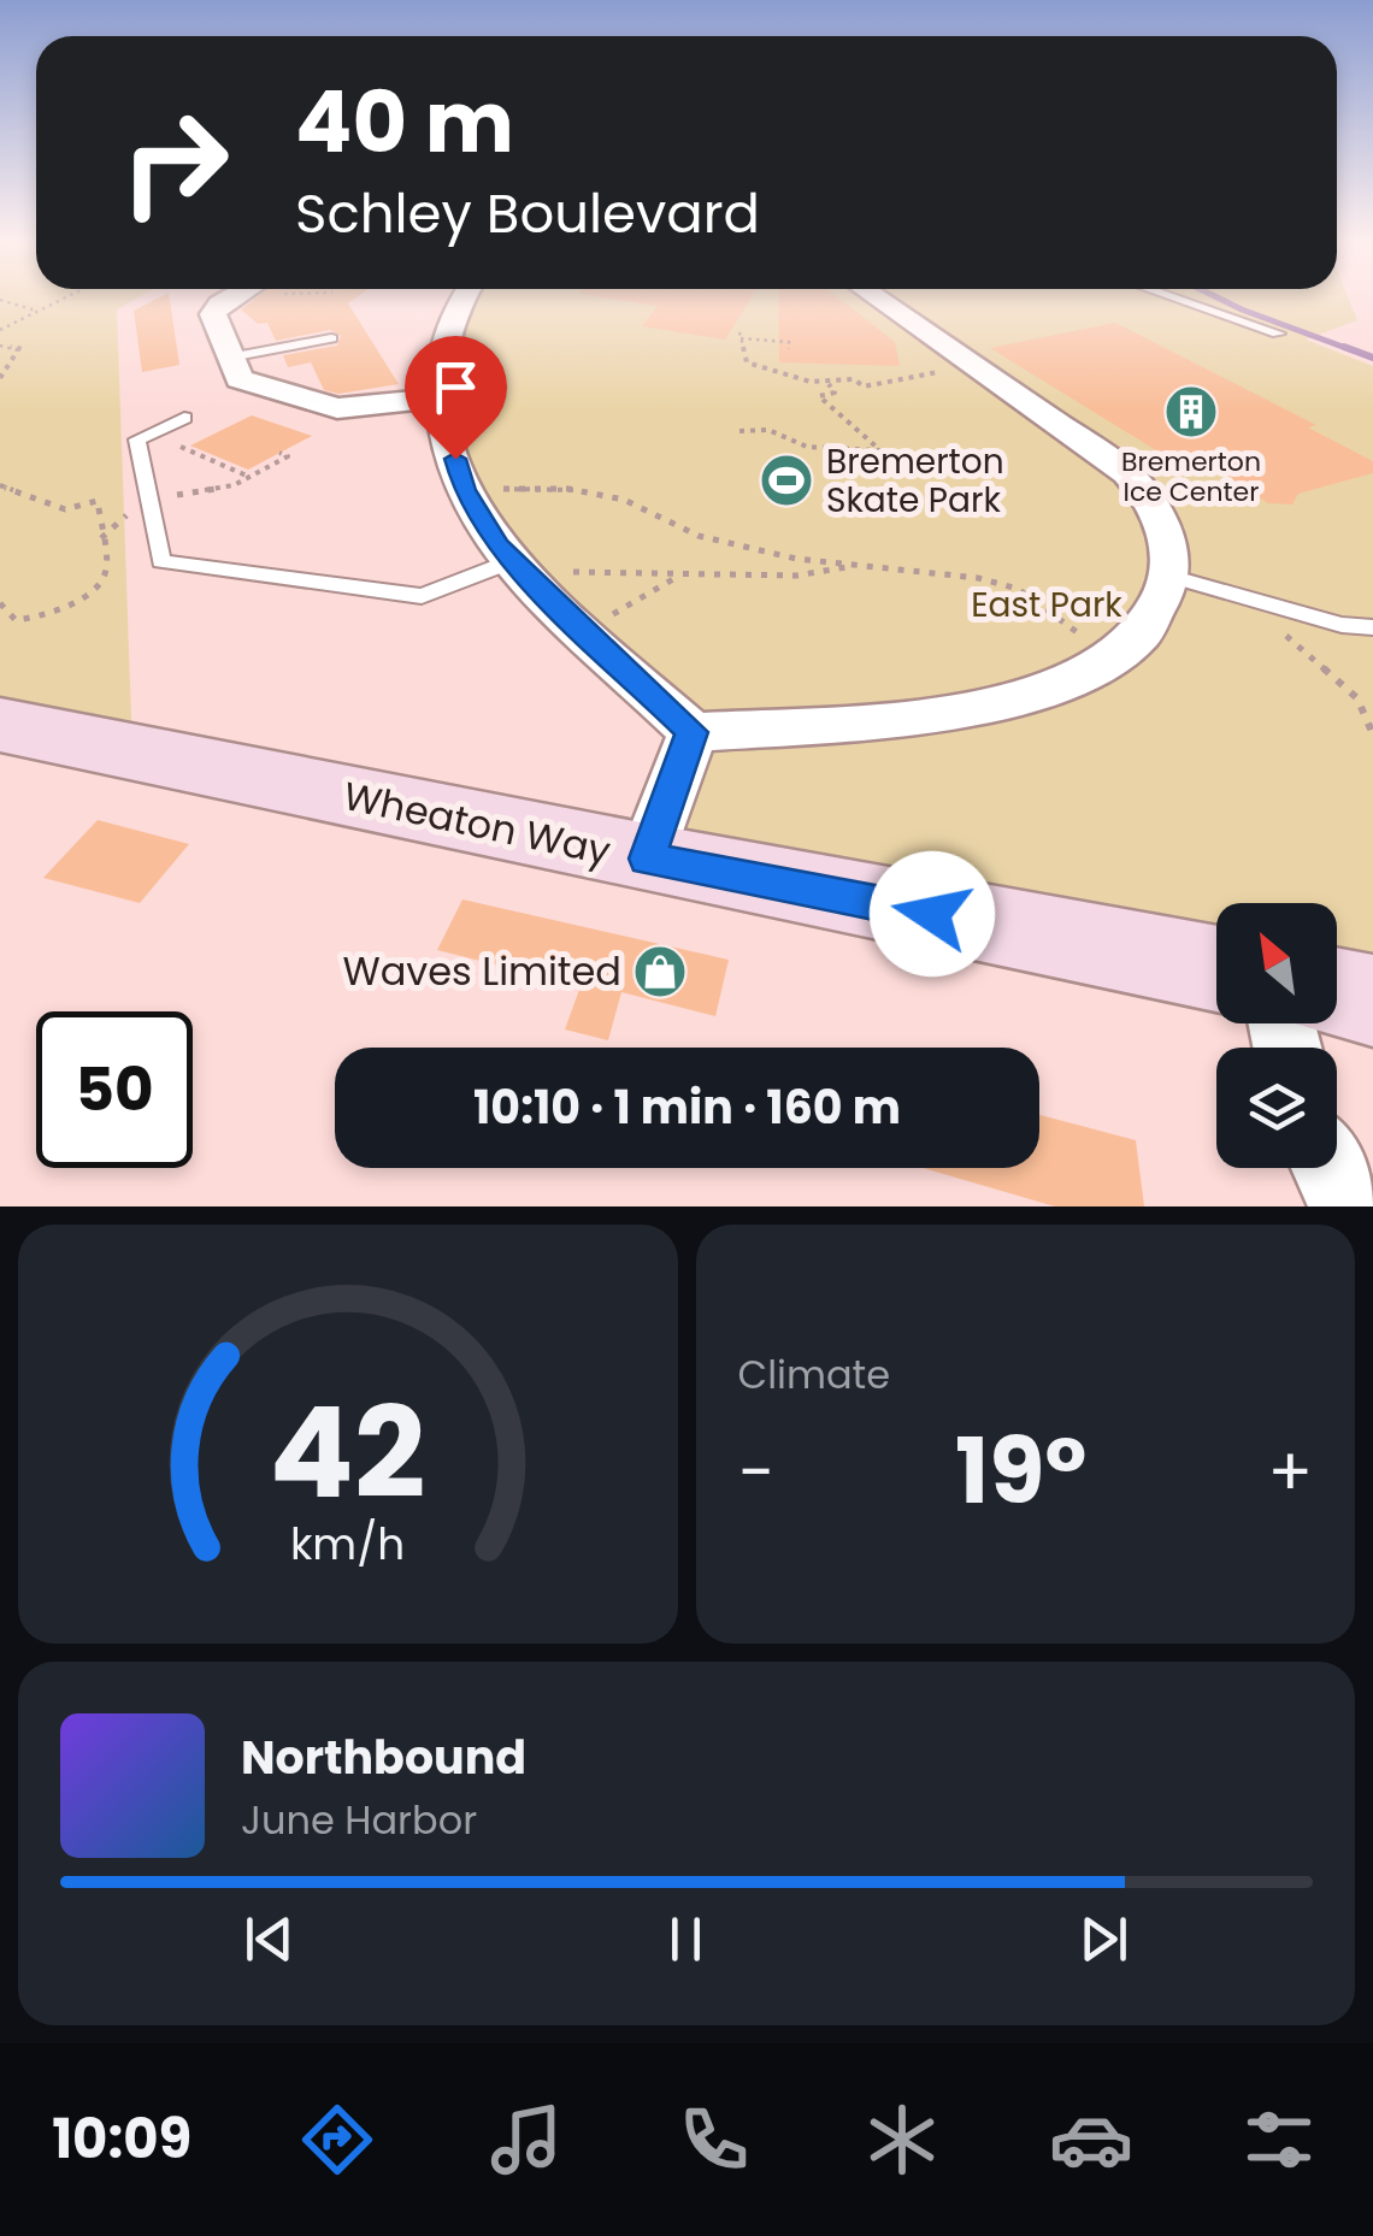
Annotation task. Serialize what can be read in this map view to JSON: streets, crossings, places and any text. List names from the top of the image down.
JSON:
{
  "streets": {
    "main road": ["Wheaton Way"]
  },
  "parks": ["East Park"],
  "places": {
    "building": ["Bremerton Ice Center"],
    "sports": ["Bremerton Skate Park"],
    "shop": ["Waves Limited"]
  },
  "north": "top left",
  "page": {
    "turn": ["40 m", "Schley Boulevard"],
    "limit": "50",
    "trip": "10:10 · 1 min · 160 m",
    "tile": "Climate",
    "heat": ["−", "19°", "+"],
    "song": ["Northbound", "June Harbor"],
    "tabs": "10:09",
    "gauge": ["42", "km/h"]
  }
}
